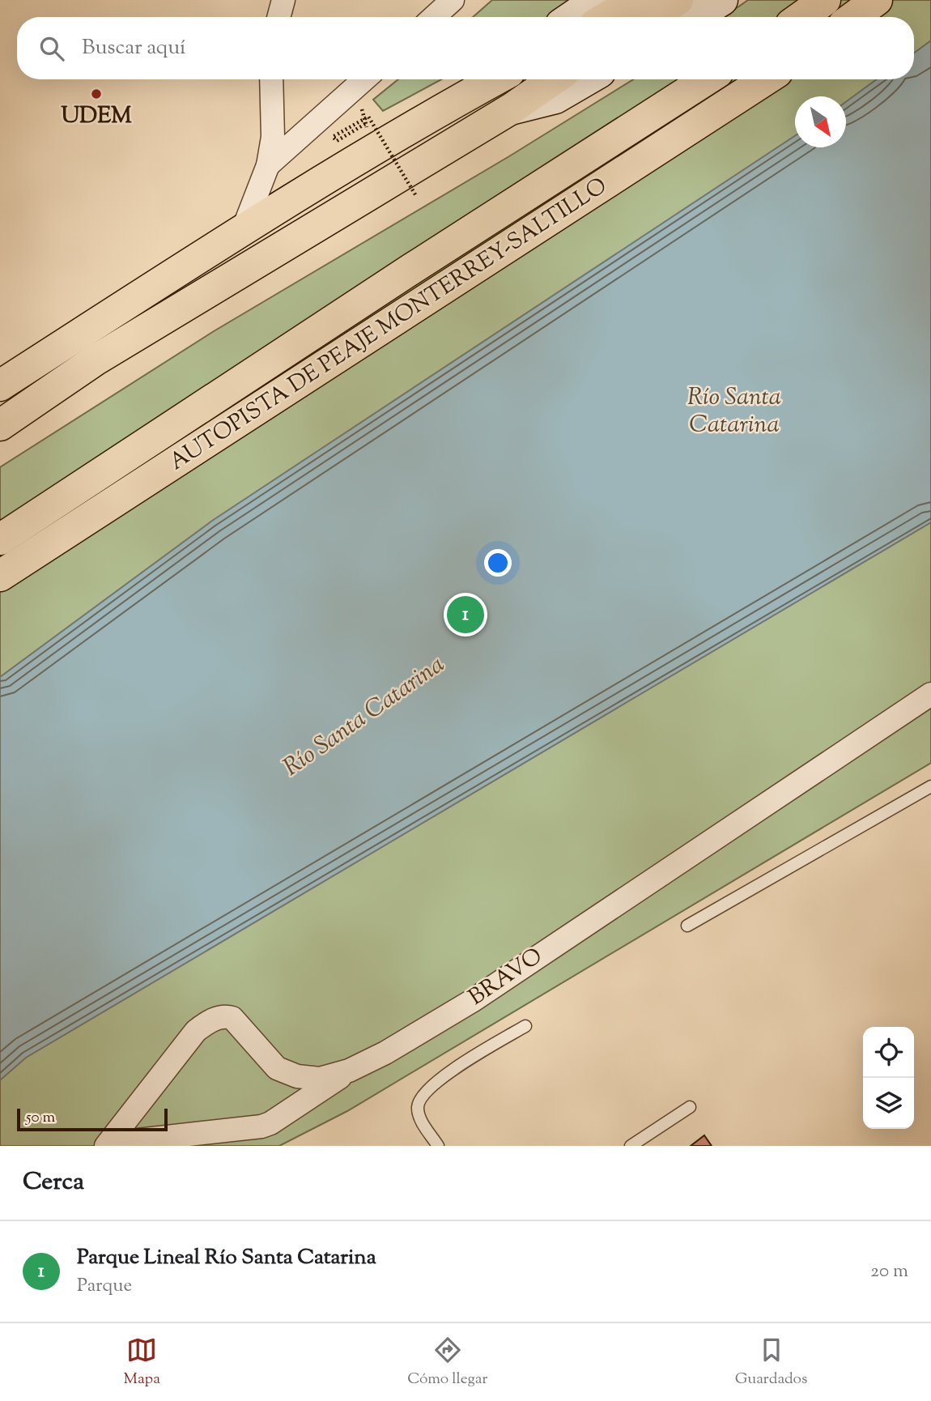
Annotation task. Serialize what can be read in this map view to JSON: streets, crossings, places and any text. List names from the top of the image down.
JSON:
{
  "streets": {
    "main road": ["AUTOPISTA DE PEAJE MONTERREY-SALTILLO"],
    "street": ["BRAVO"]
  },
  "water": ["Río Santa Catarina"],
  "places": ["UDEM"],
  "scale_bar": "50 m",
  "north": "bottom right",
  "page": {
    "search": "Buscar aquí",
    "pins": "1",
    "scale": "50 m",
    "heading": "Cerca",
    "list": [
      {
        "mark": "1",
        "name": "Parque Lineal Río Santa Catarina",
        "note": "Parque",
        "value": "20 m"
      }
    ],
    "nav": ["Mapa", "Cómo llegar", "Guardados"]
  }
}
